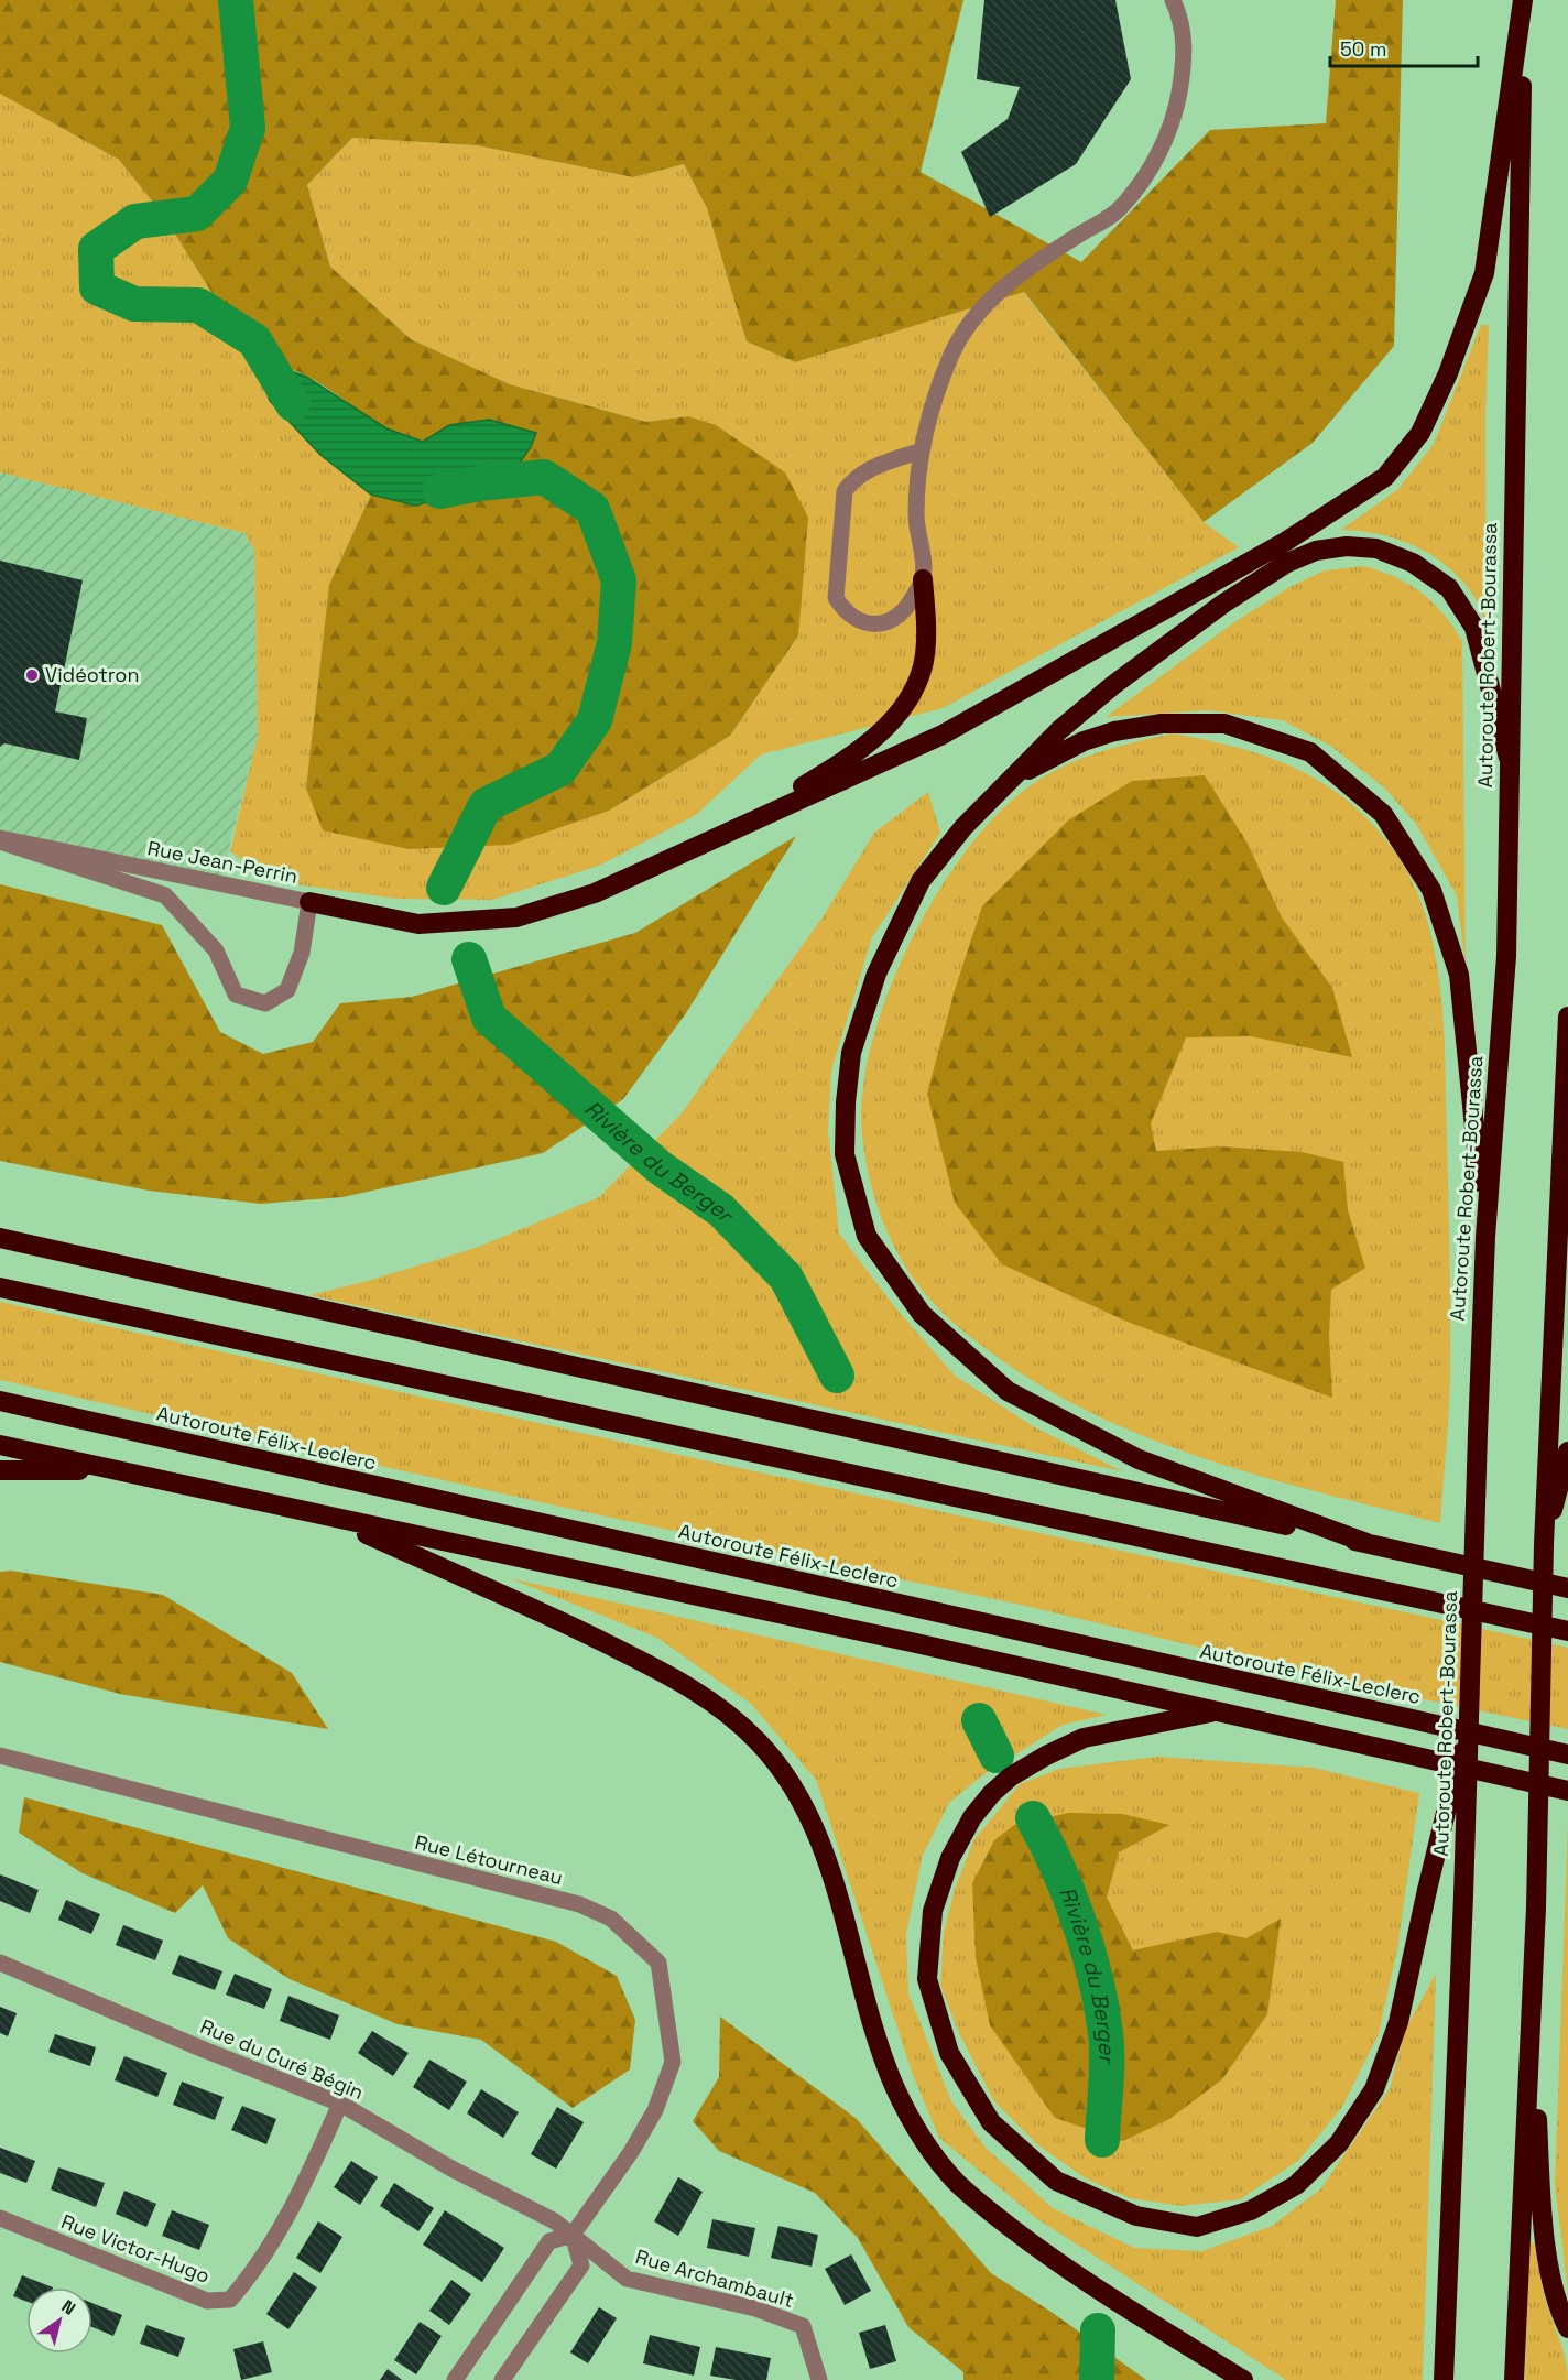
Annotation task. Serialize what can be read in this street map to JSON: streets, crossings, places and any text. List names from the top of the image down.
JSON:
{
  "streets": {
    "highway": ["Autoroute Robert-Bourassa", "Autoroute Félix-Leclerc"],
    "street": [
      "Rue Jean-Perrin",
      "Rue Létourneau",
      "Rue du Curé Bégin",
      "Rue Victor-Hugo",
      "Rue Archambault"
    ]
  },
  "crossings": [
    ["Rue Létourneau", "Rue du Curé Bégin"],
    ["Rue Létourneau", "Rue Archambault"],
    ["Rue du Curé Bégin", "Rue Victor-Hugo"],
    ["Rue du Curé Bégin", "Rue Archambault"]
  ],
  "water": ["Rivière du Berger"],
  "places": ["Vidéotron"],
  "scale_bar": "50 m",
  "north": "top right"
}
